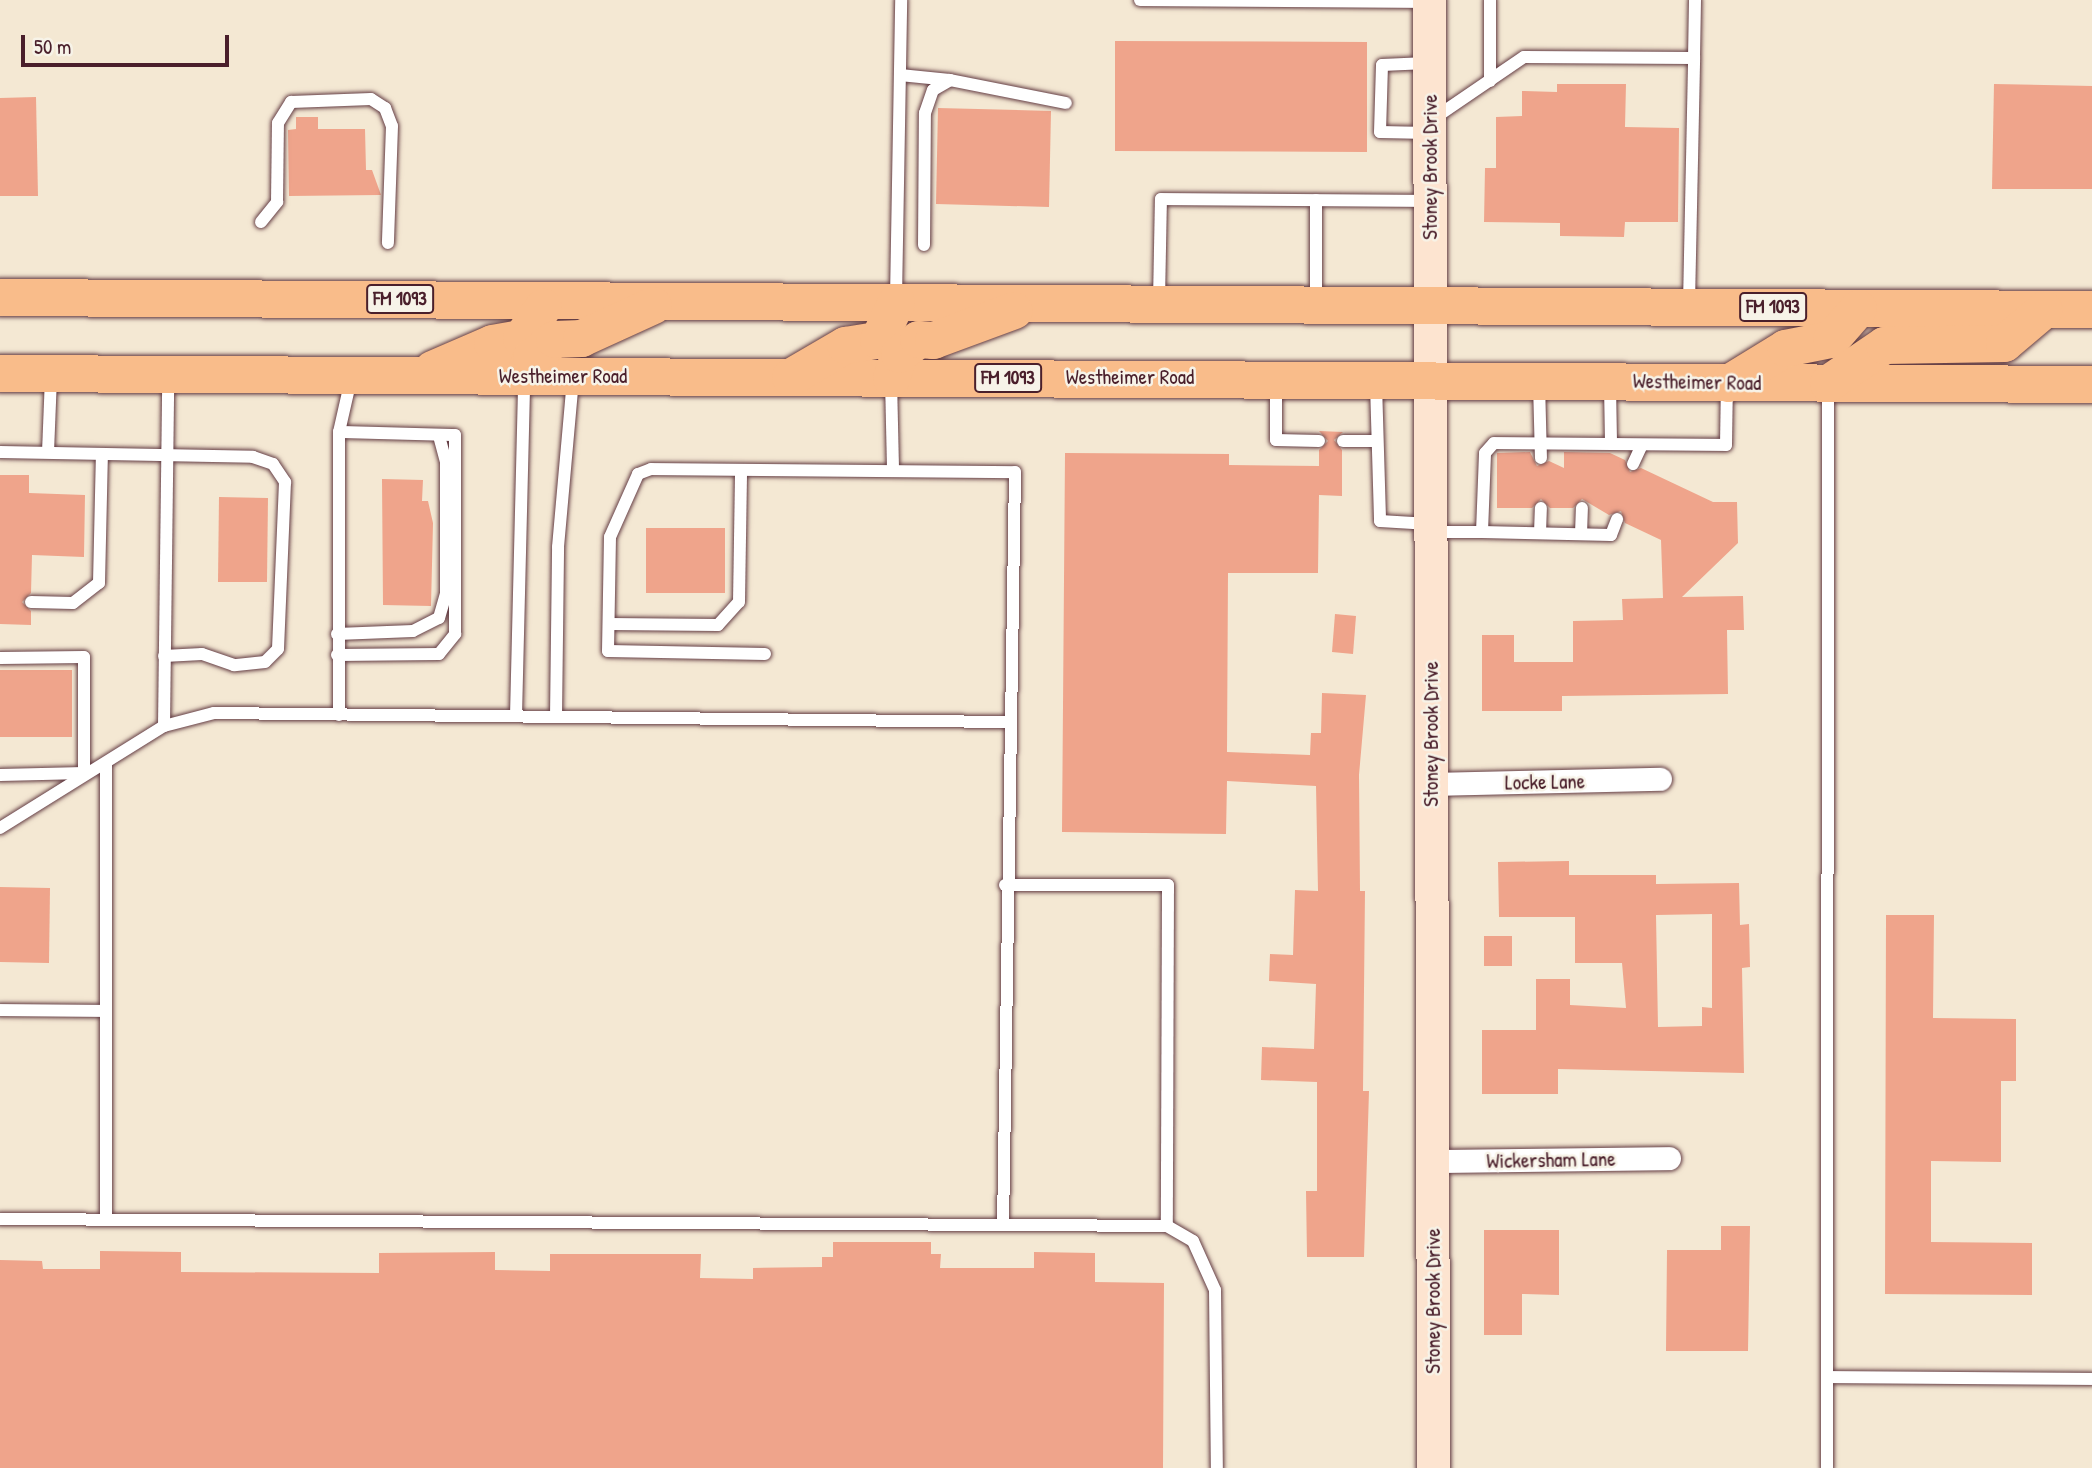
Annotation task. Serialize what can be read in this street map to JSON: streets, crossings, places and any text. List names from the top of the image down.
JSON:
{
  "streets": {
    "main road": ["FM 1093", "Westheimer Road"],
    "street": ["Stoney Brook Drive", "Locke Lane", "Wickersham Lane"]
  },
  "crossings": [
    ["Stoney Brook Drive", "FM 1093"],
    ["Stoney Brook Drive", "Westheimer Road"],
    ["Stoney Brook Drive", "Locke Lane"],
    ["Stoney Brook Drive", "Wickersham Lane"]
  ],
  "scale_bar": "50 m"
}
